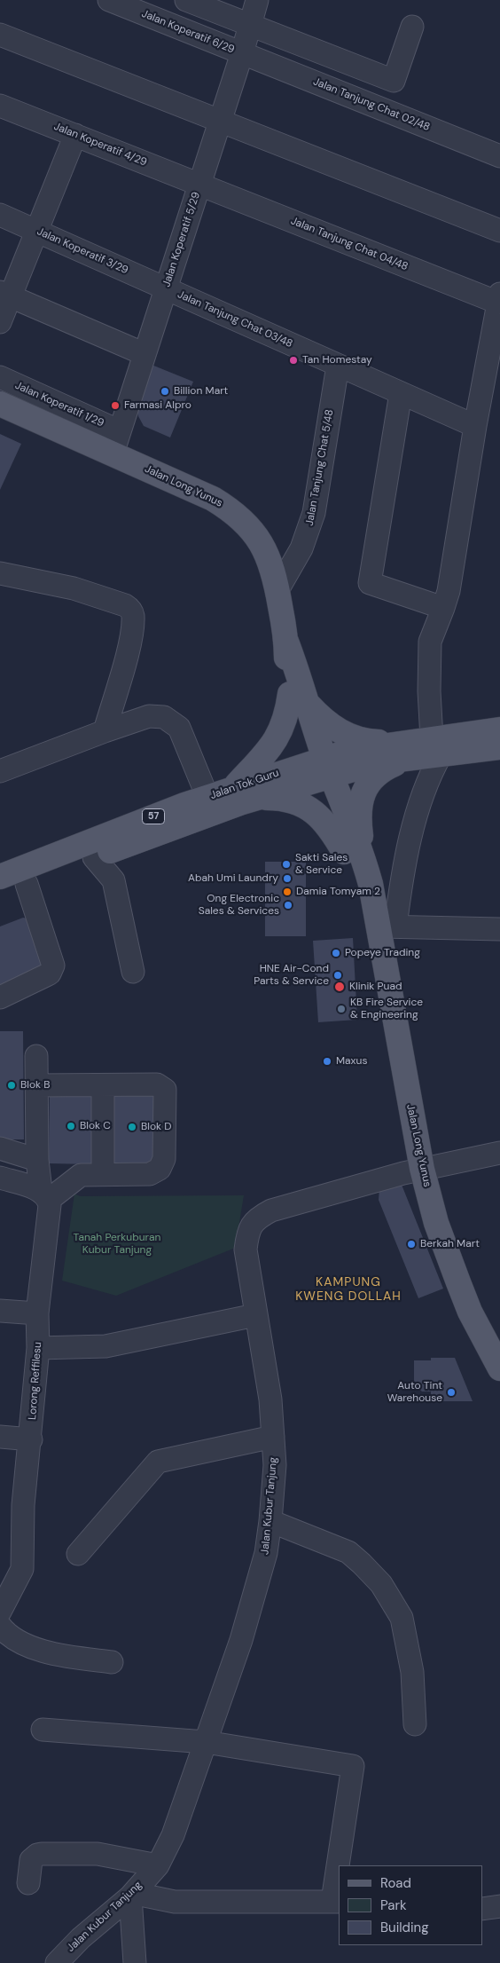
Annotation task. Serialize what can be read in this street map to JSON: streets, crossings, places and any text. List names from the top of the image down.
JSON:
{
  "streets": {
    "main road": ["Jalan Long Yunus", "Jalan Tok Guru", "57"],
    "street": [
      "Jalan Koperatif 6/29",
      "Jalan Tanjung Chat 02/48",
      "Jalan Koperatif 4/29",
      "Jalan Koperatif 5/29",
      "Jalan Tanjung Chat 04/48",
      "Jalan Koperatif 3/29",
      "Jalan Tanjung Chat 03/48",
      "Jalan Koperatif 1/29",
      "Jalan Tanjung Chat 5/48",
      "Lorong Reffilesu",
      "Jalan Kubur Tanjung"
    ]
  },
  "crossings": [
    ["Jalan Koperatif 6/29", "Jalan Tanjung Chat 02/48"],
    ["Jalan Koperatif 6/29", "Jalan Koperatif 5/29"],
    ["Jalan Tanjung Chat 02/48", "Jalan Koperatif 5/29"],
    ["Jalan Koperatif 4/29", "Jalan Koperatif 5/29"],
    ["Jalan Koperatif 4/29", "Jalan Tanjung Chat 04/48"],
    ["Jalan Koperatif 5/29", "Jalan Tanjung Chat 04/48"],
    ["Jalan Koperatif 5/29", "Jalan Koperatif 3/29"],
    ["Jalan Koperatif 5/29", "Jalan Tanjung Chat 03/48"],
    ["Jalan Koperatif 5/29", "Jalan Koperatif 1/29"],
    ["Jalan Koperatif 5/29", "Jalan Long Yunus"],
    ["Jalan Koperatif 3/29", "Jalan Tanjung Chat 03/48"],
    ["Jalan Tanjung Chat 03/48", "Jalan Tanjung Chat 5/48"],
    ["Jalan Koperatif 1/29", "Jalan Long Yunus"],
    ["Jalan Tanjung Chat 5/48", "Jalan Long Yunus"],
    ["Jalan Long Yunus", "Jalan Tok Guru"],
    ["Jalan Long Yunus", "Jalan Kubur Tanjung"]
  ],
  "districts": ["KAMPUNG KWENG DOLLAH"],
  "parks": ["Tanah Perkuburan Kubur Tanjung"],
  "places": [
    "Tan Homestay",
    "Billion Mart",
    "Farmasi Alpro",
    "Sakti Sales & Service",
    "Abah Umi Laundry",
    "Damia Tomyam 2",
    "Ong Electronic Sales & Services",
    "Popeye Trading",
    "HNE Air-Cond Parts & Service",
    "Klinik Puad",
    "KB Fire Service & Engineering",
    "Maxus",
    "Blok B",
    "Blok C",
    "Blok D",
    "Berkah Mart",
    "Auto Tint Warehouse"
  ],
  "legend": ["Road", "Park", "Building"]
}
